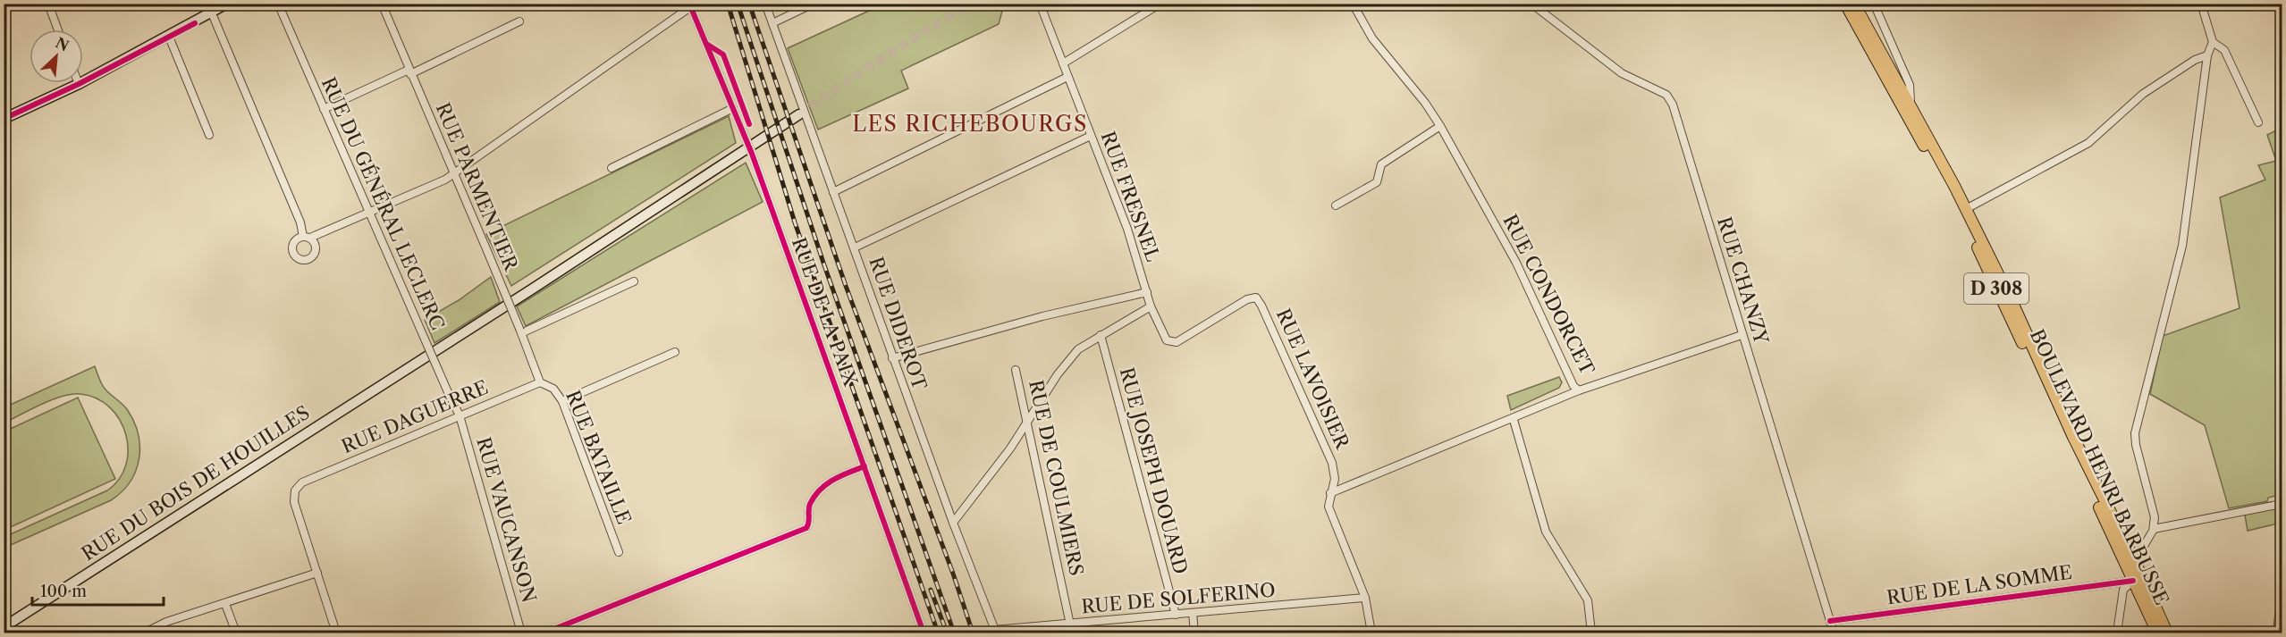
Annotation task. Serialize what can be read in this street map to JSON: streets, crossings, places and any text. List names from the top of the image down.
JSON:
{
  "streets": {
    "main road": ["D 308", "BOULEVARD HENRI BARBUSSE", "RUE DU BOIS DE HOUILLES"],
    "street": [
      "RUE PARMENTIER",
      "RUE FRESNEL",
      "RUE DU GÉNÉRAL LECLERC",
      "RUE CHANZY",
      "RUE CONDORCET",
      "RUE DE LA PAIX",
      "RUE DIDEROT",
      "RUE LAVOISIER",
      "RUE DAGUERRE",
      "RUE BATAILLE",
      "RUE JOSEPH DOUARD",
      "RUE DE COULMIERS",
      "RUE VAUCANSON",
      "RUE DE LA SOMME",
      "RUE DE SOLFERINO"
    ]
  },
  "crossings": [
    ["RUE PARMENTIER", "RUE DAGUERRE"],
    ["RUE PARMENTIER", "RUE BATAILLE"],
    ["RUE FRESNEL", "RUE LAVOISIER"],
    ["RUE DU GÉNÉRAL LECLERC", "RUE DAGUERRE"],
    ["RUE DU GÉNÉRAL LECLERC", "RUE VAUCANSON"],
    ["RUE CHANZY", "RUE DE LA SOMME"],
    ["RUE CONDORCET", "RUE LAVOISIER"],
    ["RUE DIDEROT", "RUE DE SOLFERINO"],
    ["RUE LAVOISIER", "RUE DE SOLFERINO"],
    ["RUE DAGUERRE", "RUE BATAILLE"],
    ["RUE DAGUERRE", "RUE VAUCANSON"],
    ["BOULEVARD HENRI BARBUSSE", "RUE DE LA SOMME"],
    ["RUE JOSEPH DOUARD", "RUE DE SOLFERINO"],
    ["RUE DE COULMIERS", "RUE DE SOLFERINO"]
  ],
  "districts": ["LES RICHEBOURGS"],
  "scale_bar": "100 m",
  "north": "top right"
}
